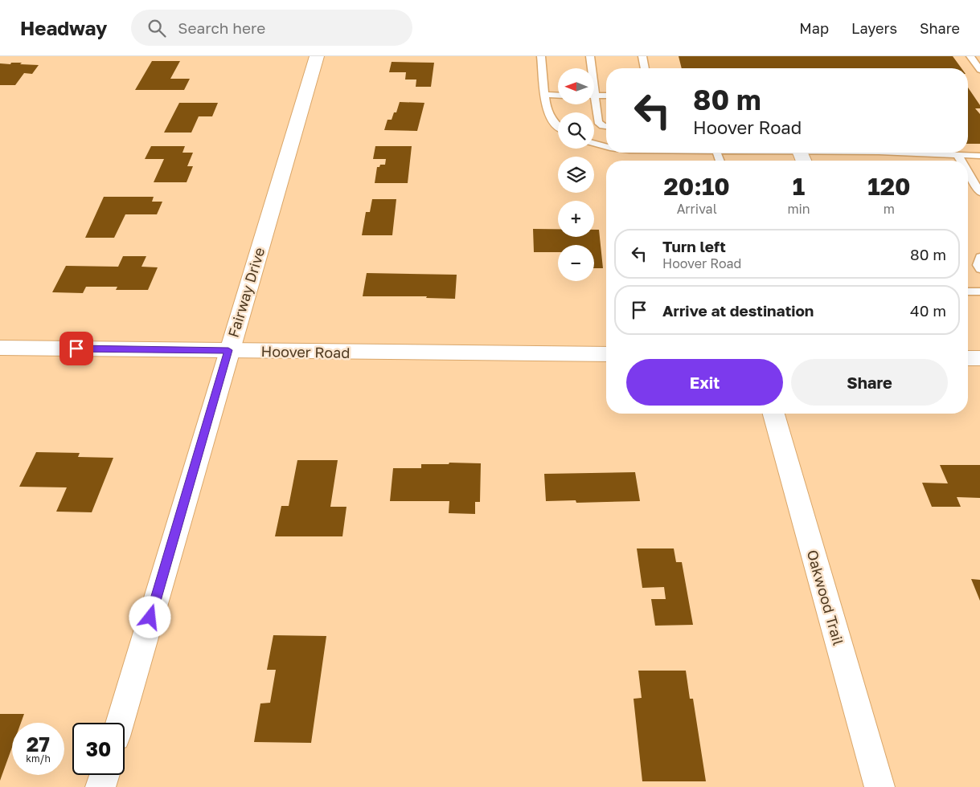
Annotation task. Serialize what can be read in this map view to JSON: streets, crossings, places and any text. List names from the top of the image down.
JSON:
{
  "streets": {
    "street": ["Fairway Drive", "Hoover Road", "Oakwood Trail"]
  },
  "crossings": [
    ["Fairway Drive", "Hoover Road"]
  ],
  "north": "left",
  "page": {
    "header": "Headway",
    "search": "Search here",
    "nav": ["Map", "Layers", "Share"],
    "map_buttons": ["+", "−"],
    "turn": ["80 m", "Hoover Road"],
    "eta": [
      "20:10",
      "Arrival",
      "1",
      "min",
      "120",
      "m"
    ],
    "list": [
      {
        "name": "Turn left",
        "note": "Hoover Road",
        "value": "80 m"
      },
      {
        "name": "Arrive at destination",
        "value": "40 m"
      }
    ],
    "buttons": ["Exit", "Share"],
    "speed": "27 km/h",
    "limit": "30"
  }
}
